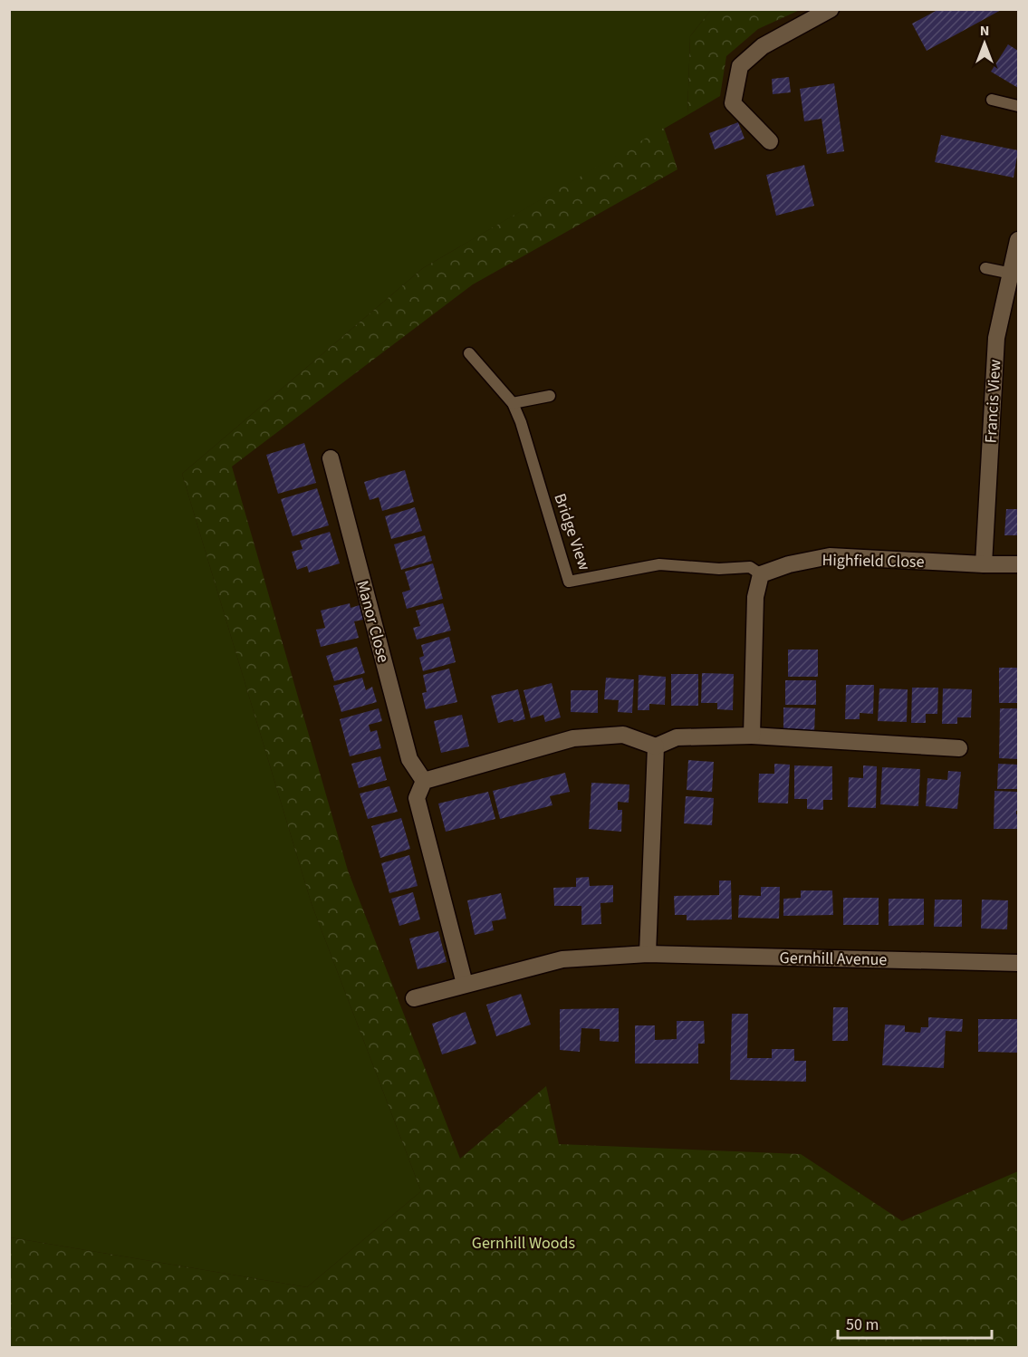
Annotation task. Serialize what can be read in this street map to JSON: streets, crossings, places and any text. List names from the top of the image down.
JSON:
{
  "streets": {
    "street": [
      "Francis View",
      "Highfield Close",
      "Manor Close",
      "Gernhill Avenue"
    ],
    "lane": ["Bridge View"]
  },
  "crossings": [
    ["Francis View", "Highfield Close"],
    ["Bridge View", "Highfield Close"]
  ],
  "parks": ["Gernhill Woods"],
  "scale_bar": "50 m",
  "north": "top"
}
